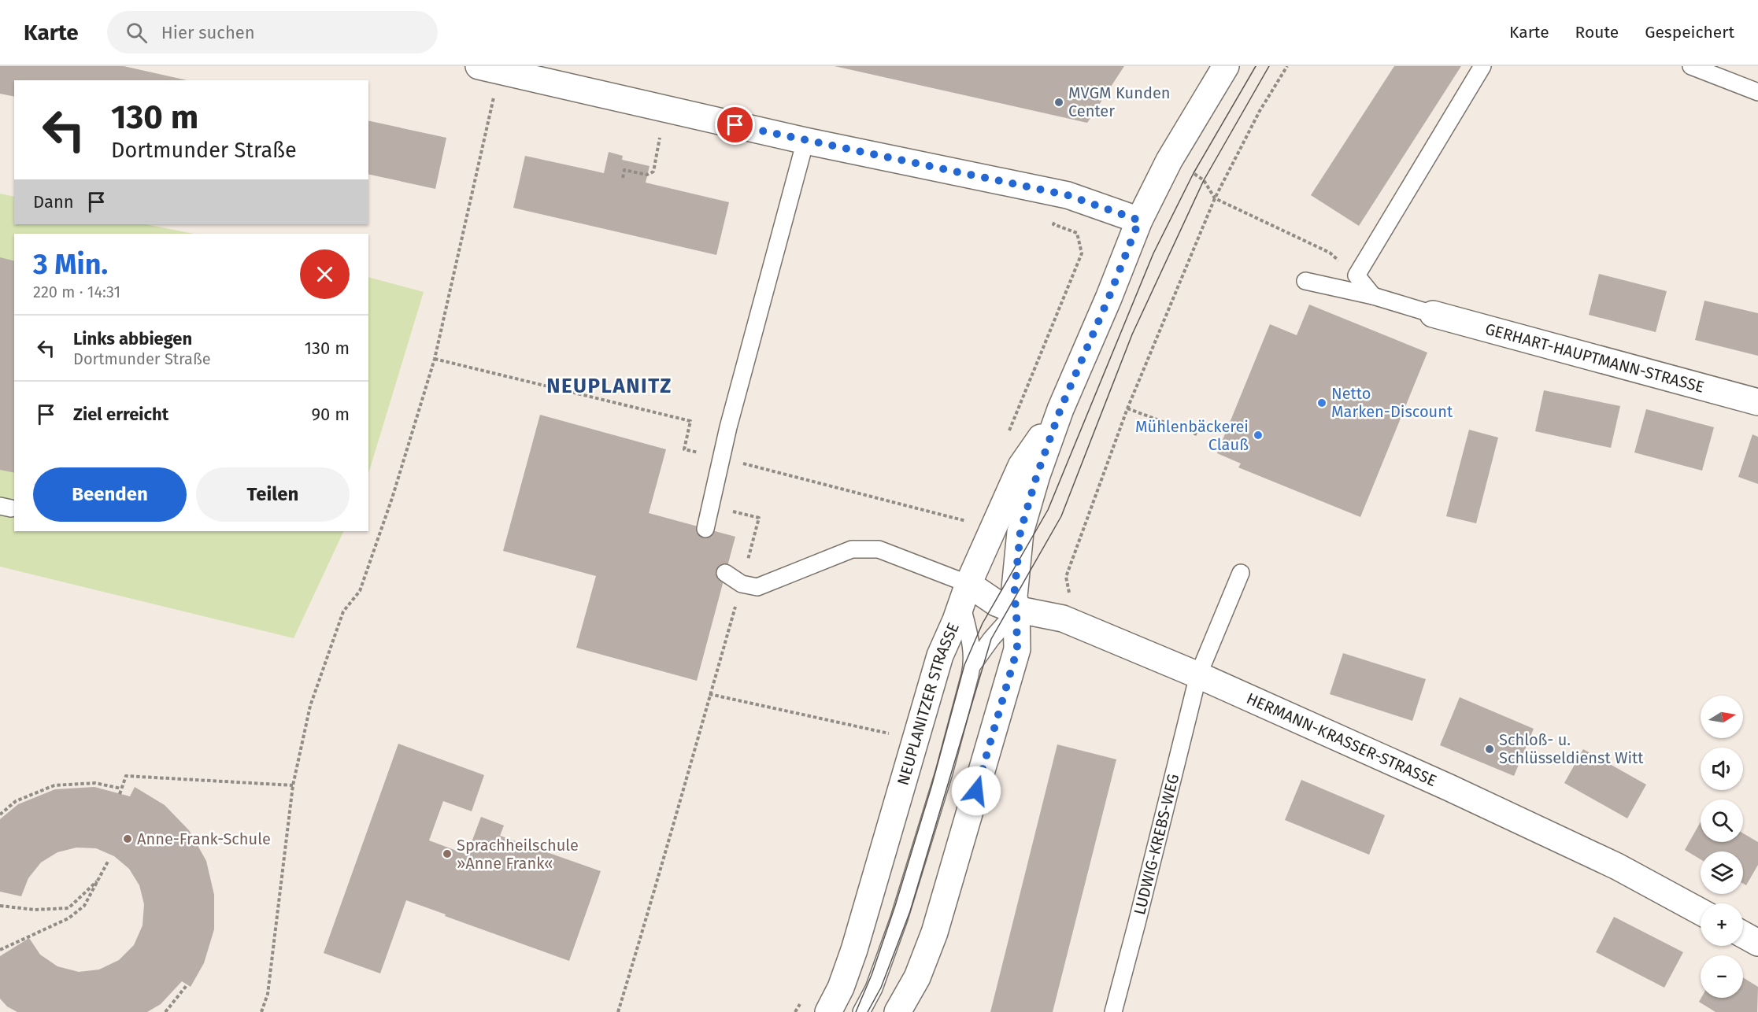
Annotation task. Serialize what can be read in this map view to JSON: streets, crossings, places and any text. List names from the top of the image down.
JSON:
{
  "streets": {
    "street": ["GERHART-HAUPTMANN-STRASSE", "NEUPLANITZER STRASSE", "HERMANN-KRASSER-STRASSE"],
    "lane": ["LUDWIG-KREBS-WEG"]
  },
  "crossings": [
    ["NEUPLANITZER STRASSE", "HERMANN-KRASSER-STRASSE"],
    ["HERMANN-KRASSER-STRASSE", "LUDWIG-KREBS-WEG"]
  ],
  "districts": ["NEUPLANITZ"],
  "places": [
    "MVGM Kunden Center",
    "Netto Marken-Discount",
    "Mühlenbäckerei Clauß",
    "Schloß- u. Schlüsseldienst Witt",
    "Anne-Frank-Schule",
    "Sprachheilschule »Anne Frank«"
  ],
  "north": "right",
  "page": {
    "header": "Karte",
    "search": "Hier suchen",
    "nav": ["Karte", "Route", "Gespeichert"],
    "turn": ["130 m", "Dortmunder Straße"],
    "then": "Dann",
    "heading": ["3 Min.", "220 m · 14:31"],
    "list": [
      {
        "name": "Links abbiegen",
        "note": "Dortmunder Straße",
        "value": "130 m"
      },
      {
        "name": "Ziel erreicht",
        "value": "90 m"
      }
    ],
    "buttons": ["Beenden", "Teilen"],
    "map_buttons": ["+", "−"]
  }
}
